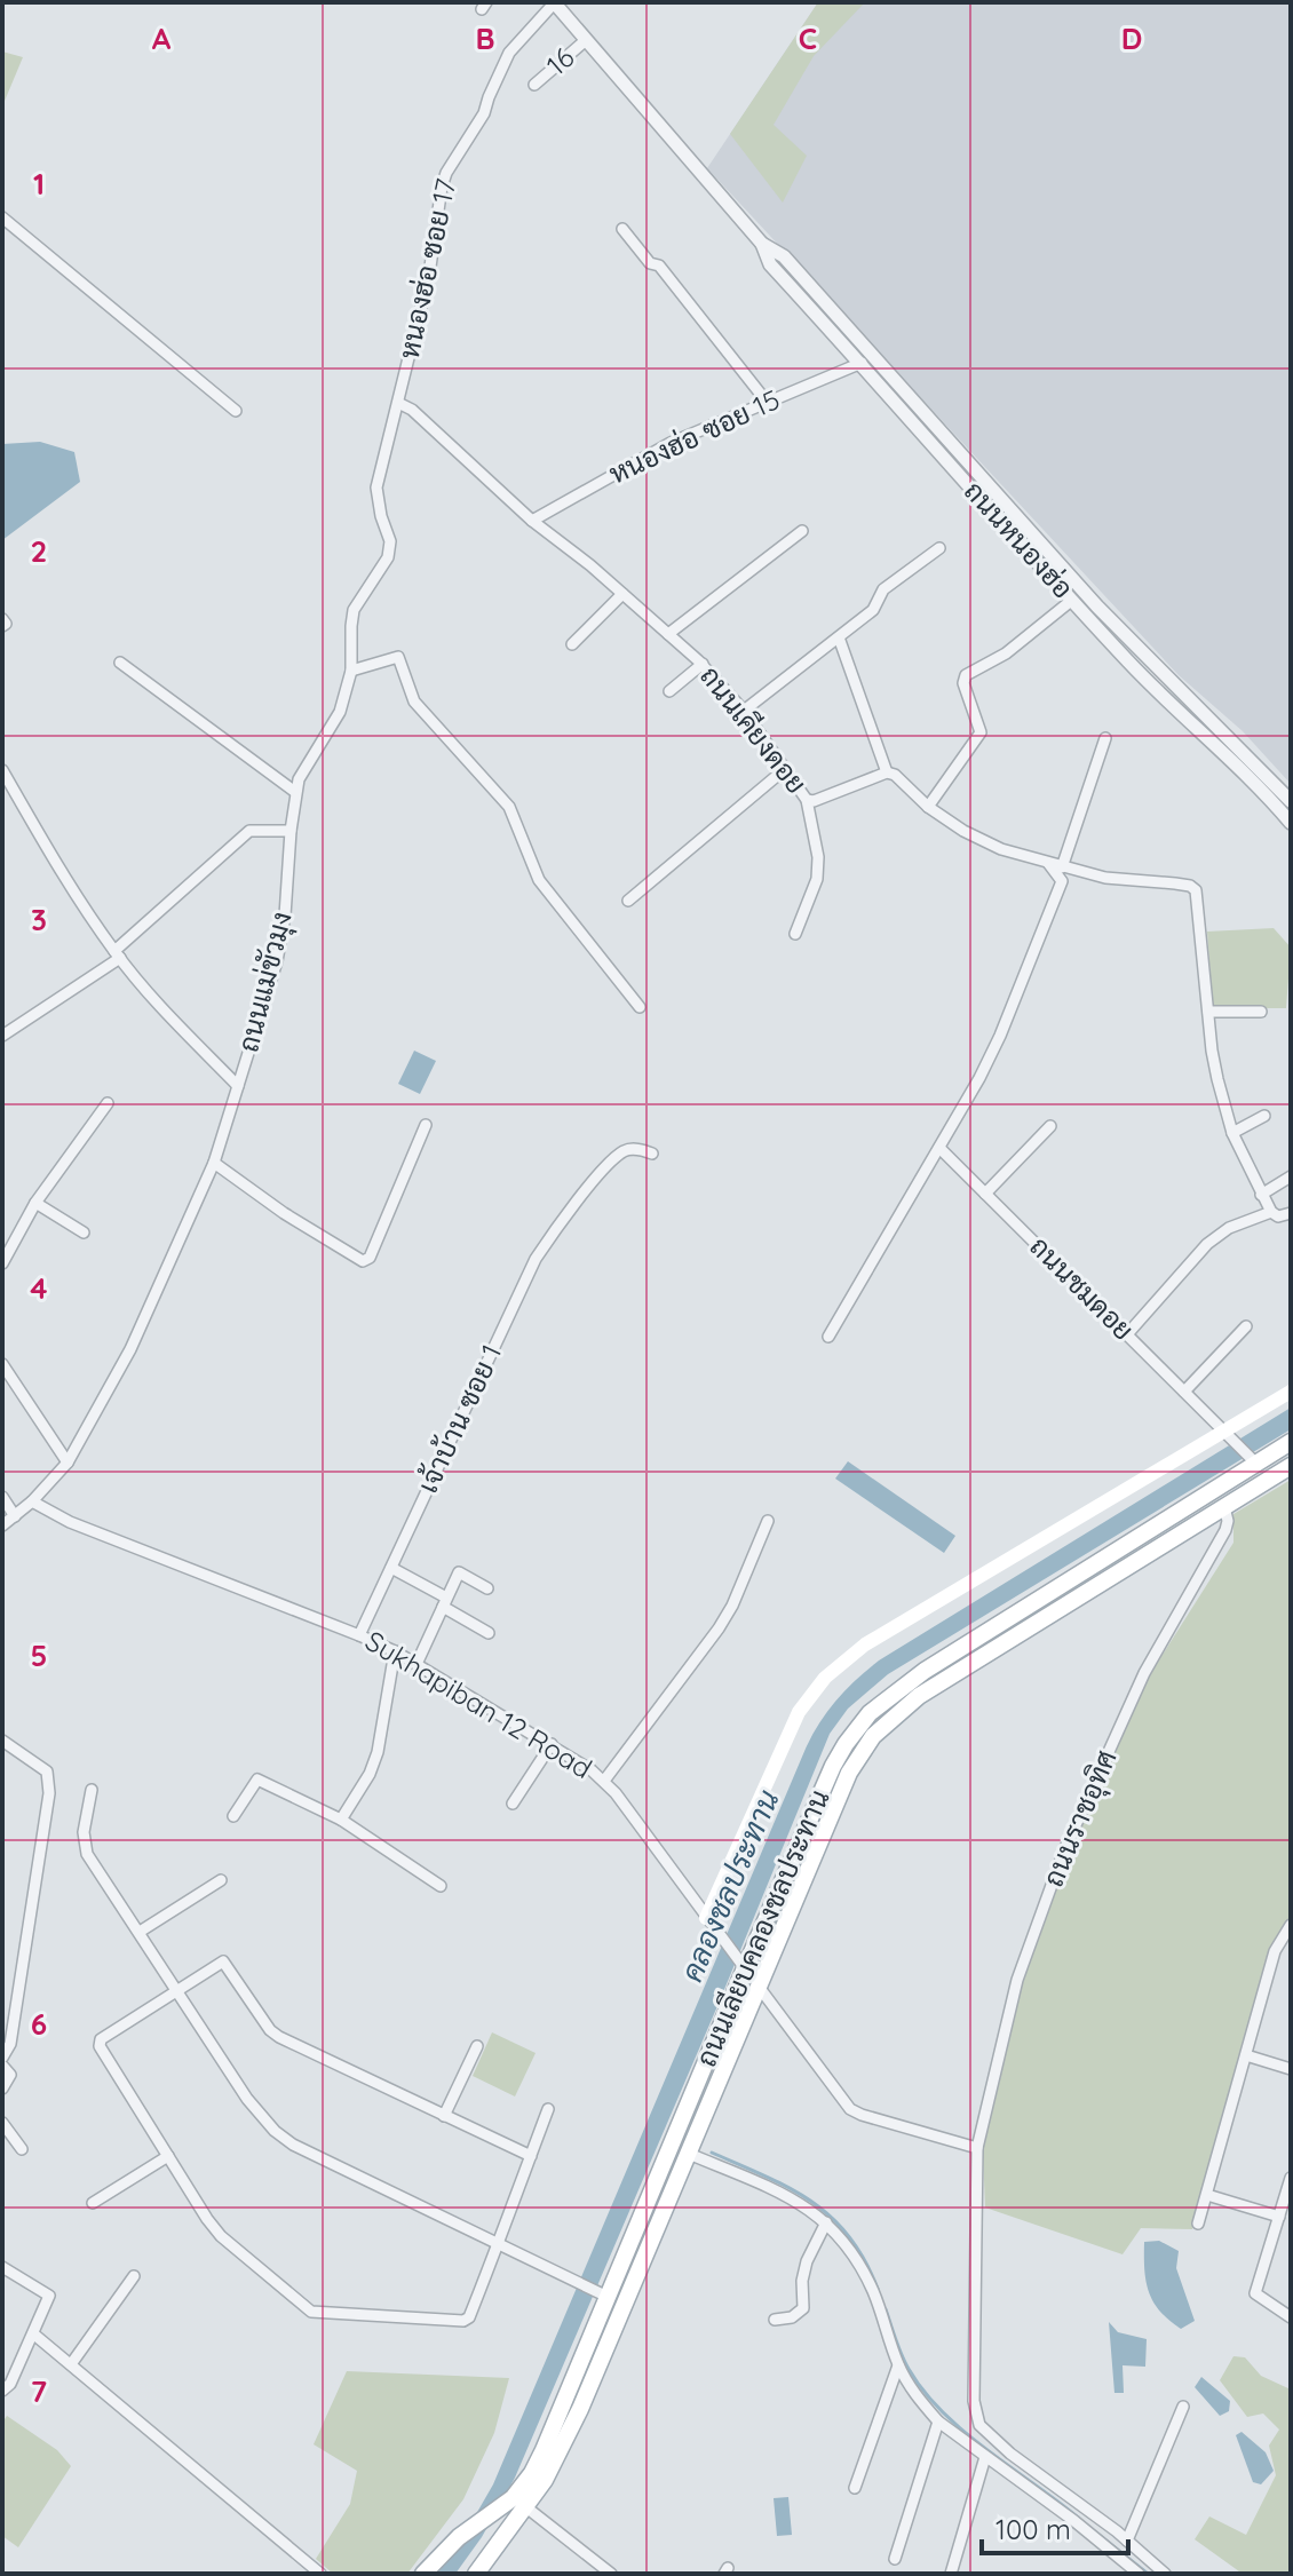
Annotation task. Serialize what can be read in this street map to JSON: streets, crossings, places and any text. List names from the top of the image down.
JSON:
{
  "streets": {
    "main road": ["ถนนเลียบคลองชลประทาน"],
    "street": [
      "16",
      "หนองฮ่อ ซอย 17",
      "หนองฮ่อ ซอย 15",
      "ถนนหนองฮ่อ",
      "ถนนเคียงดอย",
      "ถนนแม่ขัวมุง",
      "ถนนชมดอย",
      "เจ้าบ้าน ซอย 1",
      "Sukhapiban 12 Road",
      "ถนนราชอุทิศ"
    ]
  },
  "crossings": [
    ["16", "ถนนหนองฮ่อ"],
    ["หนองฮ่อ ซอย 17", "ถนนหนองฮ่อ"],
    ["หนองฮ่อ ซอย 17", "ถนนเคียงดอย"],
    ["หนองฮ่อ ซอย 17", "ถนนแม่ขัวมุง"],
    ["หนองฮ่อ ซอย 15", "ถนนหนองฮ่อ"],
    ["หนองฮ่อ ซอย 15", "ถนนเคียงดอย"],
    ["ถนนเคียงดอย", "ถนนแม่ขัวมุง"],
    ["ถนนแม่ขัวมุง", "Sukhapiban 12 Road"],
    ["ถนนชมดอย", "ถนนเลียบคลองชลประทาน"],
    ["เจ้าบ้าน ซอย 1", "Sukhapiban 12 Road"],
    ["Sukhapiban 12 Road", "ถนนเลียบคลองชลประทาน"],
    ["ถนนราชอุทิศ", "ถนนเลียบคลองชลประทาน"]
  ],
  "water": ["คลองชลประทาน"],
  "scale_bar": "100 m",
  "grid": {
    "columns": [
      "A",
      "B",
      "C",
      "D"
    ],
    "rows": [
      "1",
      "2",
      "3",
      "4",
      "5",
      "6",
      "7"
    ]
  }
}
